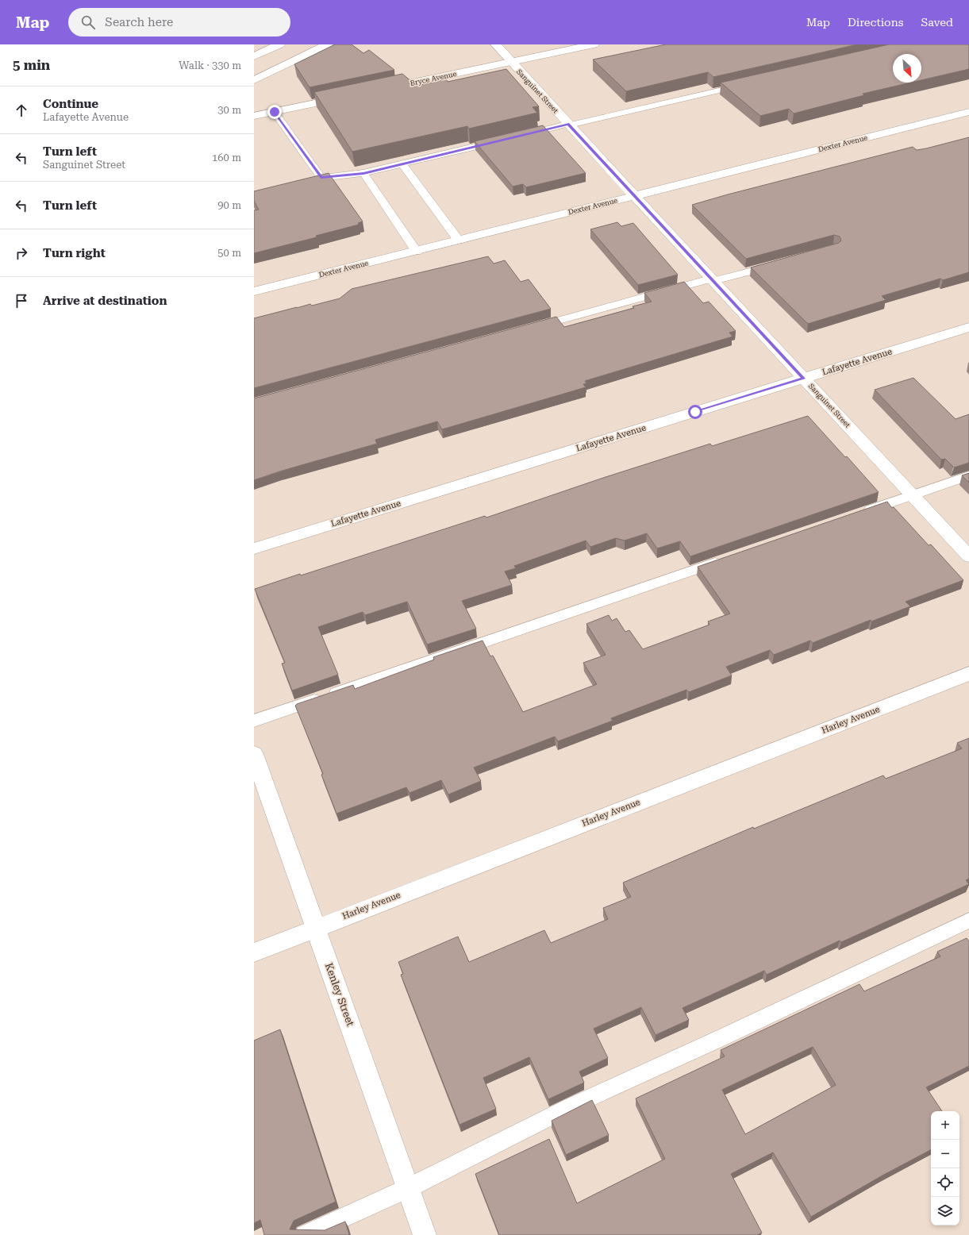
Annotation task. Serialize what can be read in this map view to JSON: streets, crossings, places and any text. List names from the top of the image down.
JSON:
{
  "streets": {
    "street": [
      "Bryce Avenue",
      "Sanguinet Street",
      "Dexter Avenue",
      "Lafayette Avenue",
      "Harley Avenue",
      "Kenley Street"
    ]
  },
  "crossings": [
    ["Bryce Avenue", "Sanguinet Street"],
    ["Sanguinet Street", "Dexter Avenue"],
    ["Sanguinet Street", "Lafayette Avenue"],
    ["Harley Avenue", "Kenley Street"]
  ],
  "north": "bottom right",
  "page": {
    "header": "Map",
    "search": "Search here",
    "nav": ["Map", "Directions", "Saved"],
    "heading": ["5 min", "Walk · 330 m"],
    "list": [
      ["Continue", "Lafayette Avenue", "30 m"],
      ["Turn left", "Sanguinet Street", "160 m"],
      ["Turn left", "90 m"],
      ["Turn right", "50 m"],
      "Arrive at destination"
    ],
    "map_buttons": ["+", "−"]
  }
}
